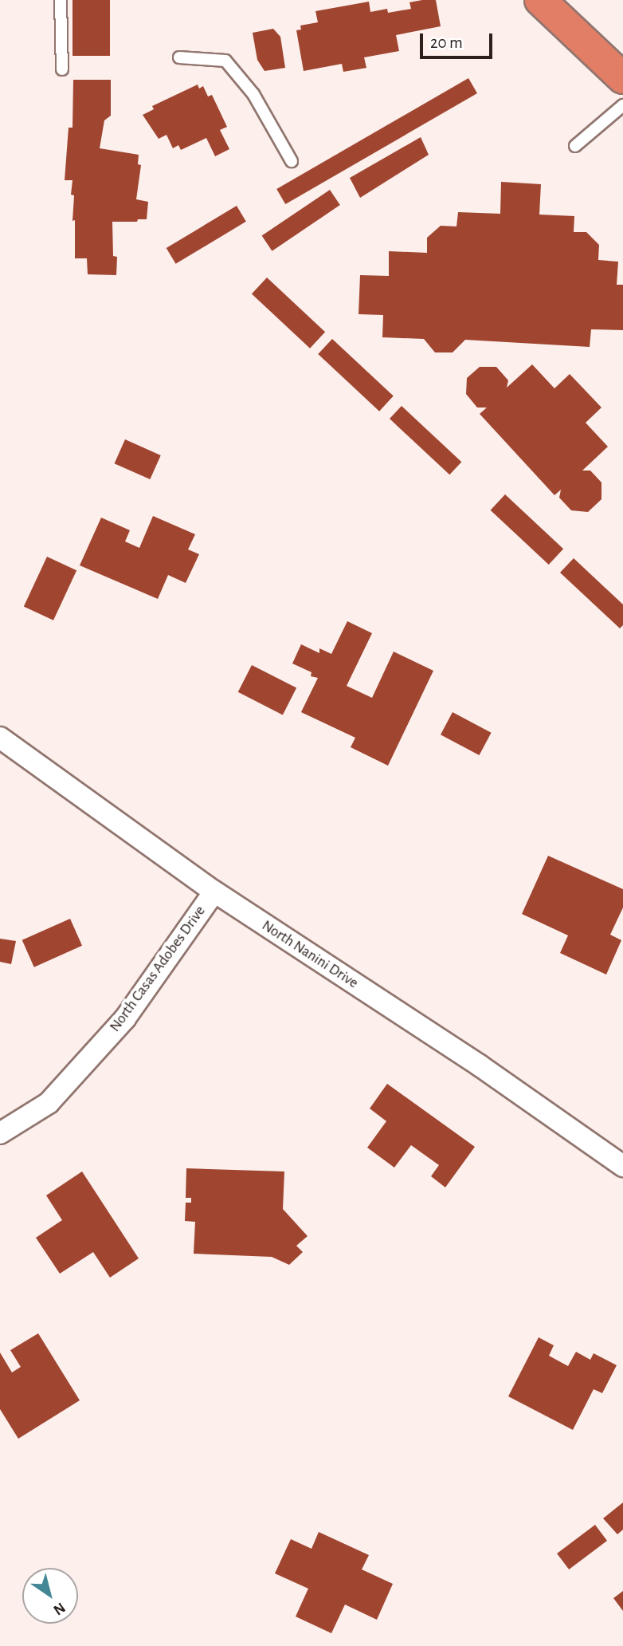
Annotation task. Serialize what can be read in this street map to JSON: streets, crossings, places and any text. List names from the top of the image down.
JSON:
{
  "streets": {
    "street": ["North Nanini Drive", "North Casas Adobes Drive"]
  },
  "crossings": [
    ["North Nanini Drive", "North Casas Adobes Drive"]
  ],
  "scale_bar": "20 m",
  "north": "bottom right"
}
